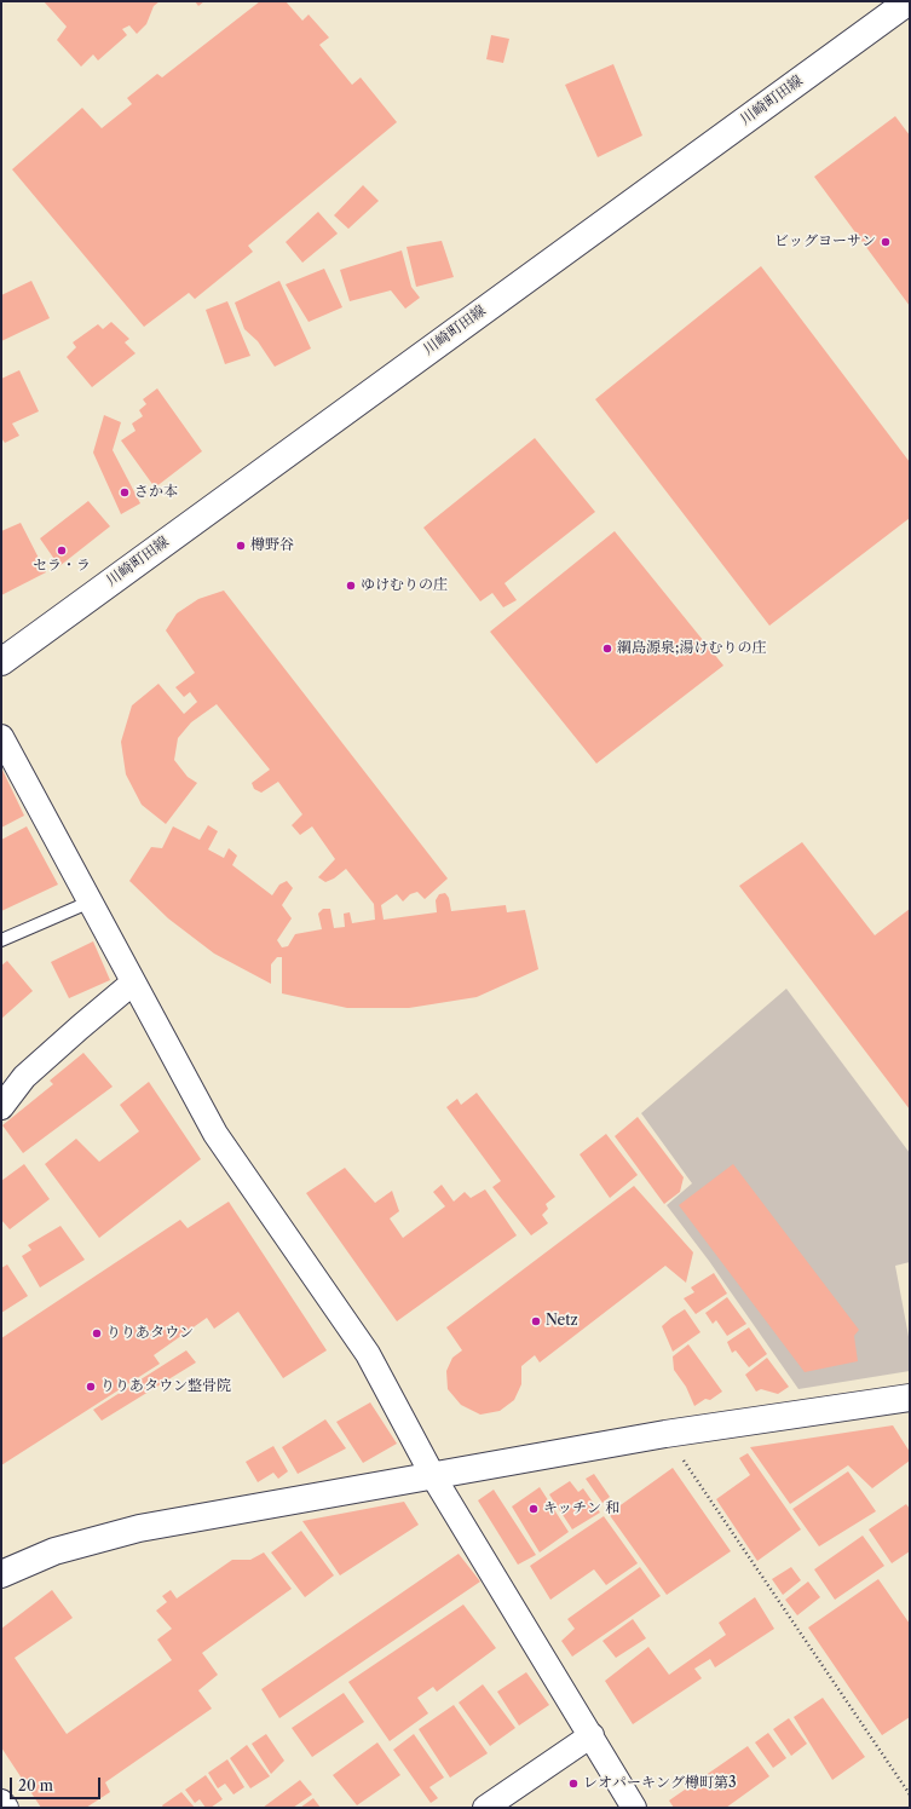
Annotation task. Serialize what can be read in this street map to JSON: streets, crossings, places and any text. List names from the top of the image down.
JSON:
{
  "streets": {
    "main road": ["川崎町田線"]
  },
  "places": [
    "ビッグヨーサン",
    "さか本",
    "樽野谷",
    "セラ・ラ",
    "ゆけむりの庄",
    "綱島源泉;湯けむりの庄",
    "Netz",
    "りりあタウン",
    "りりあタウン整骨院",
    "キッチン 和",
    "レオパーキング樽町第3"
  ],
  "scale_bar": "20 m"
}
